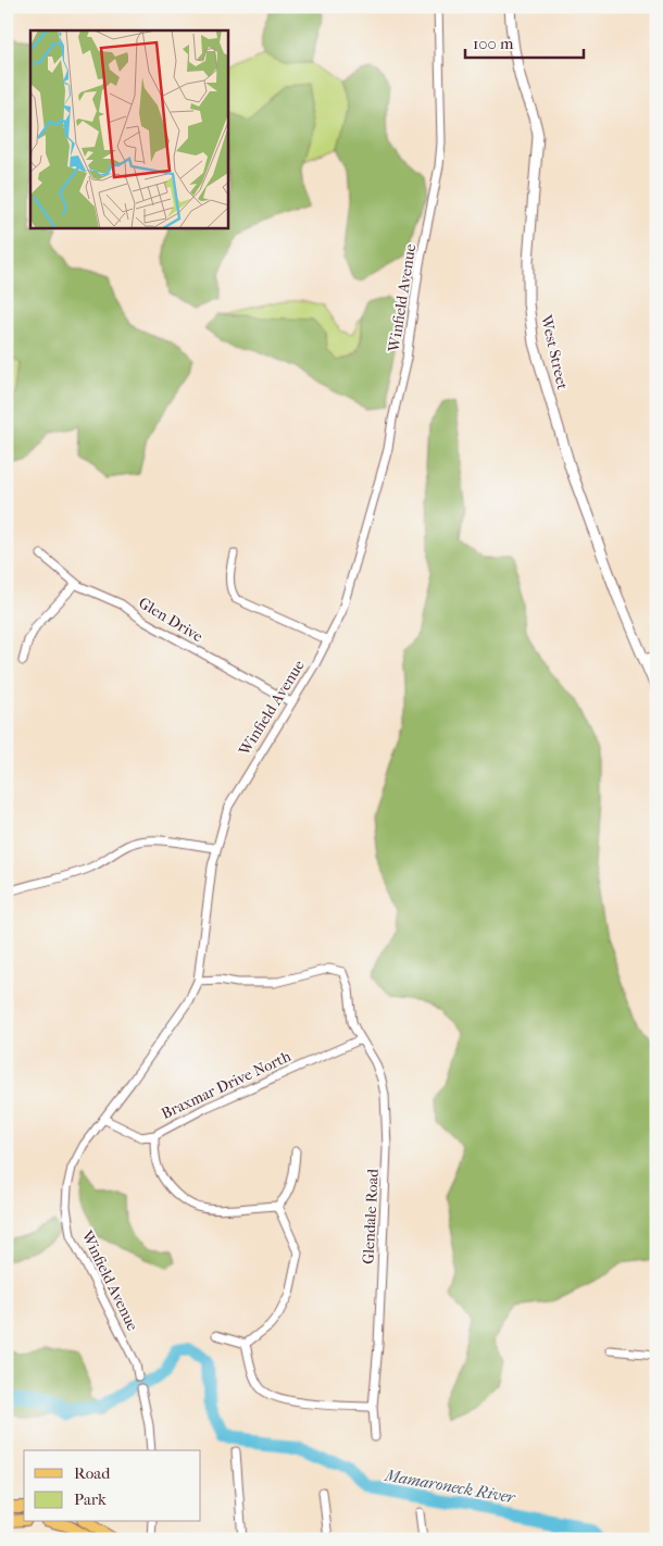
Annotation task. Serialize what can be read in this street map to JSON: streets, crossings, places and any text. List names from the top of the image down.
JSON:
{
  "streets": {
    "street": [
      "Winfield Avenue",
      "West Street",
      "Glen Drive",
      "Braxmar Drive North",
      "Glendale Road"
    ]
  },
  "crossings": [
    ["Winfield Avenue", "Glen Drive"],
    ["Winfield Avenue", "Braxmar Drive North"],
    ["Winfield Avenue", "Glendale Road"],
    ["Braxmar Drive North", "Glendale Road"]
  ],
  "water": ["Mamaroneck River"],
  "legend": ["Road", "Park"],
  "scale_bar": "100 m"
}
